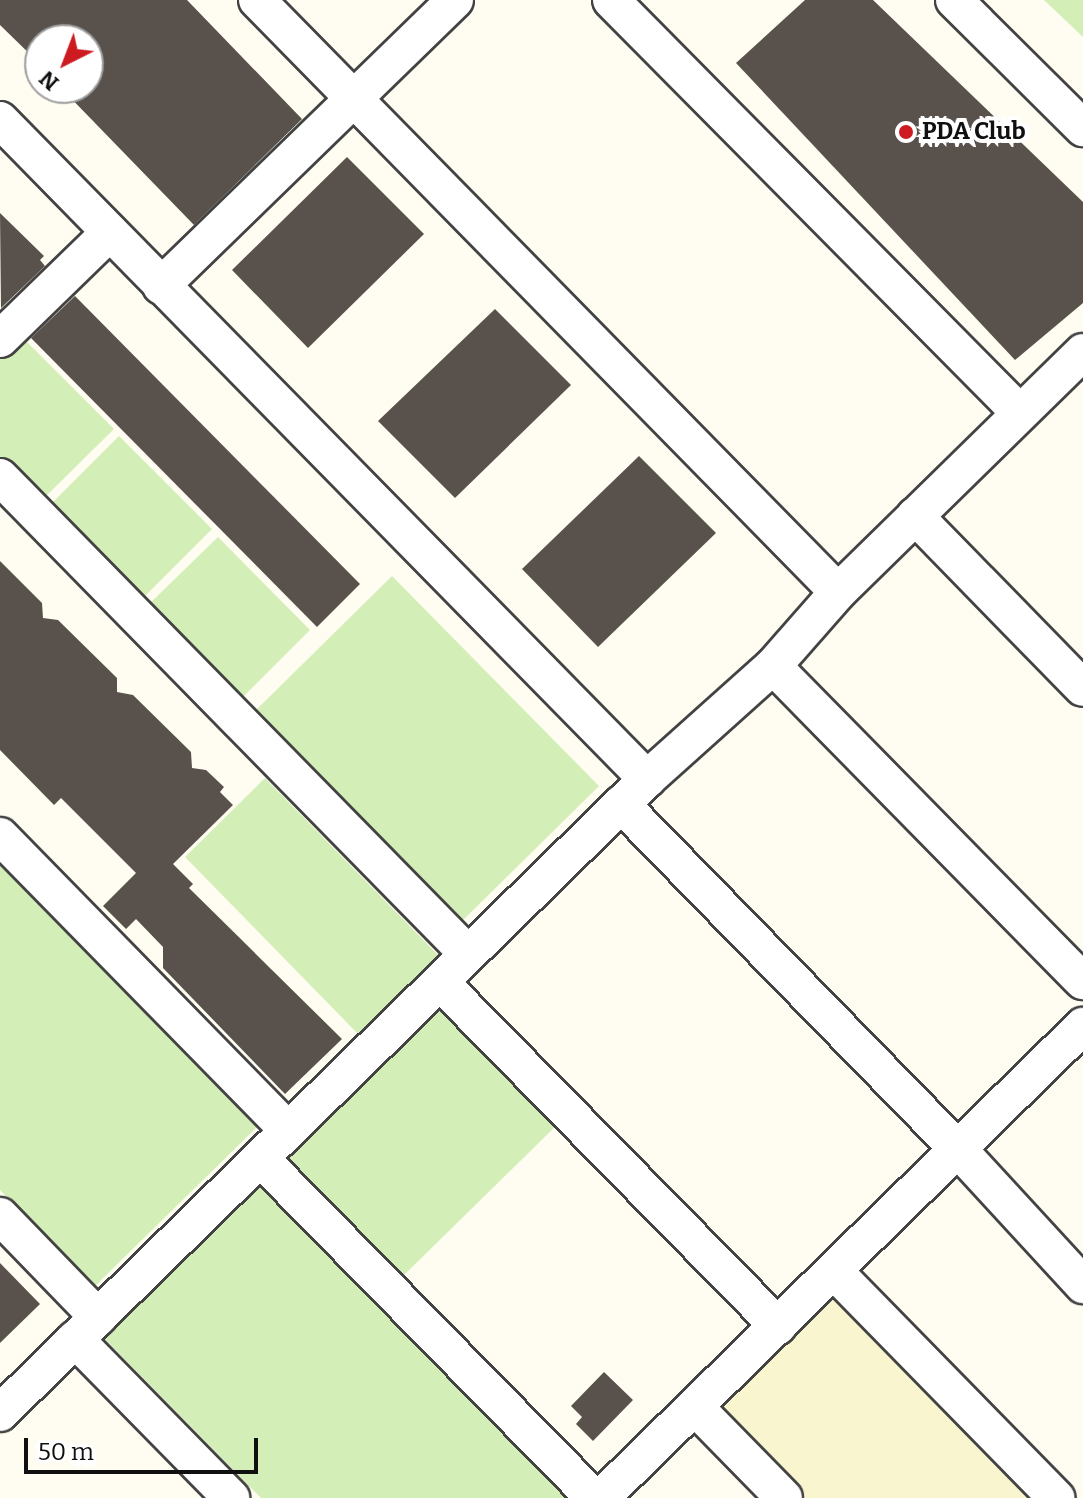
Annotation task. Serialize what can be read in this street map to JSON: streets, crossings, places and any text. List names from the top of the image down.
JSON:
{
  "places": ["PDA Club"],
  "scale_bar": "50 m",
  "north": "bottom left"
}
